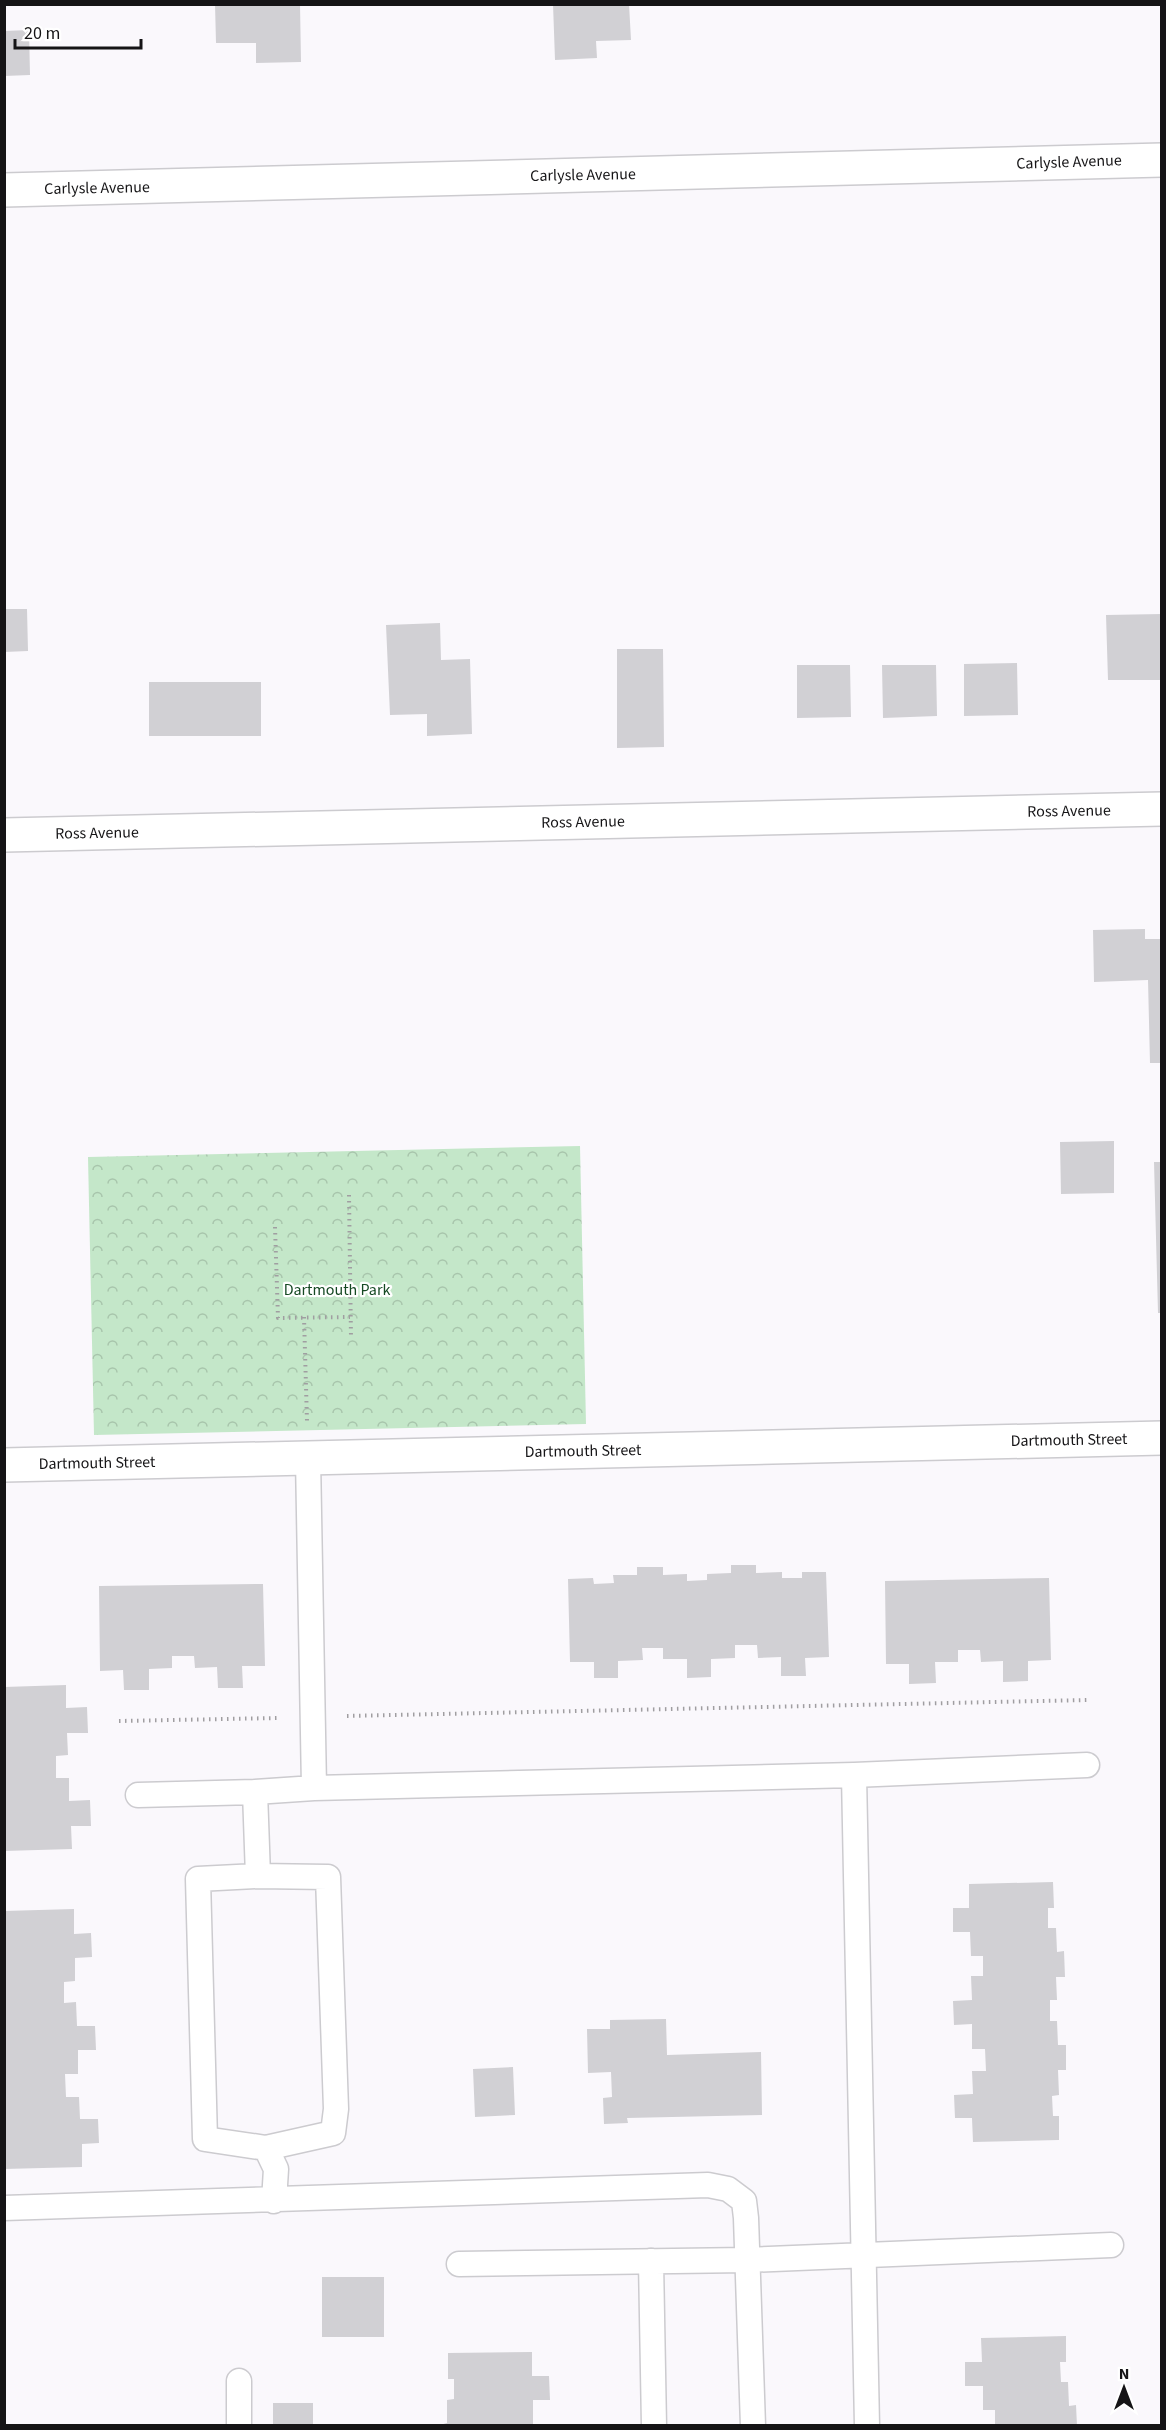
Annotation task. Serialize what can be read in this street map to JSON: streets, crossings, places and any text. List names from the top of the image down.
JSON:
{
  "streets": {
    "street": ["Carlysle Avenue", "Ross Avenue", "Dartmouth Street"]
  },
  "parks": ["Dartmouth Park"],
  "scale_bar": "20 m",
  "north": "top"
}
